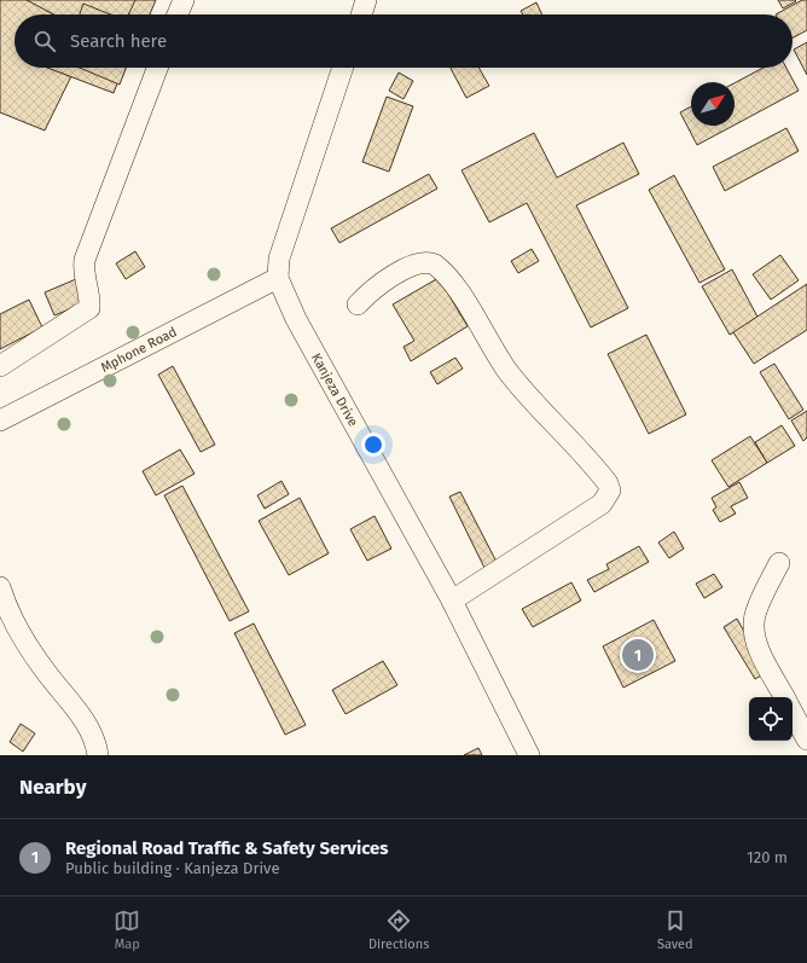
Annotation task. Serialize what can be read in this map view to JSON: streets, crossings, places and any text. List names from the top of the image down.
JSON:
{
  "streets": {
    "street": ["Mphone Road", "Kanjeza Drive"]
  },
  "crossings": [
    ["Mphone Road", "Kanjeza Drive"]
  ],
  "north": "top right",
  "page": {
    "search": "Search here",
    "pins": "1",
    "heading": "Nearby",
    "list": [
      {
        "mark": "1",
        "name": "Regional Road Traffic & Safety Services",
        "note": "Public building · Kanjeza Drive",
        "value": "120 m"
      }
    ],
    "nav": ["Map", "Directions", "Saved"]
  }
}
